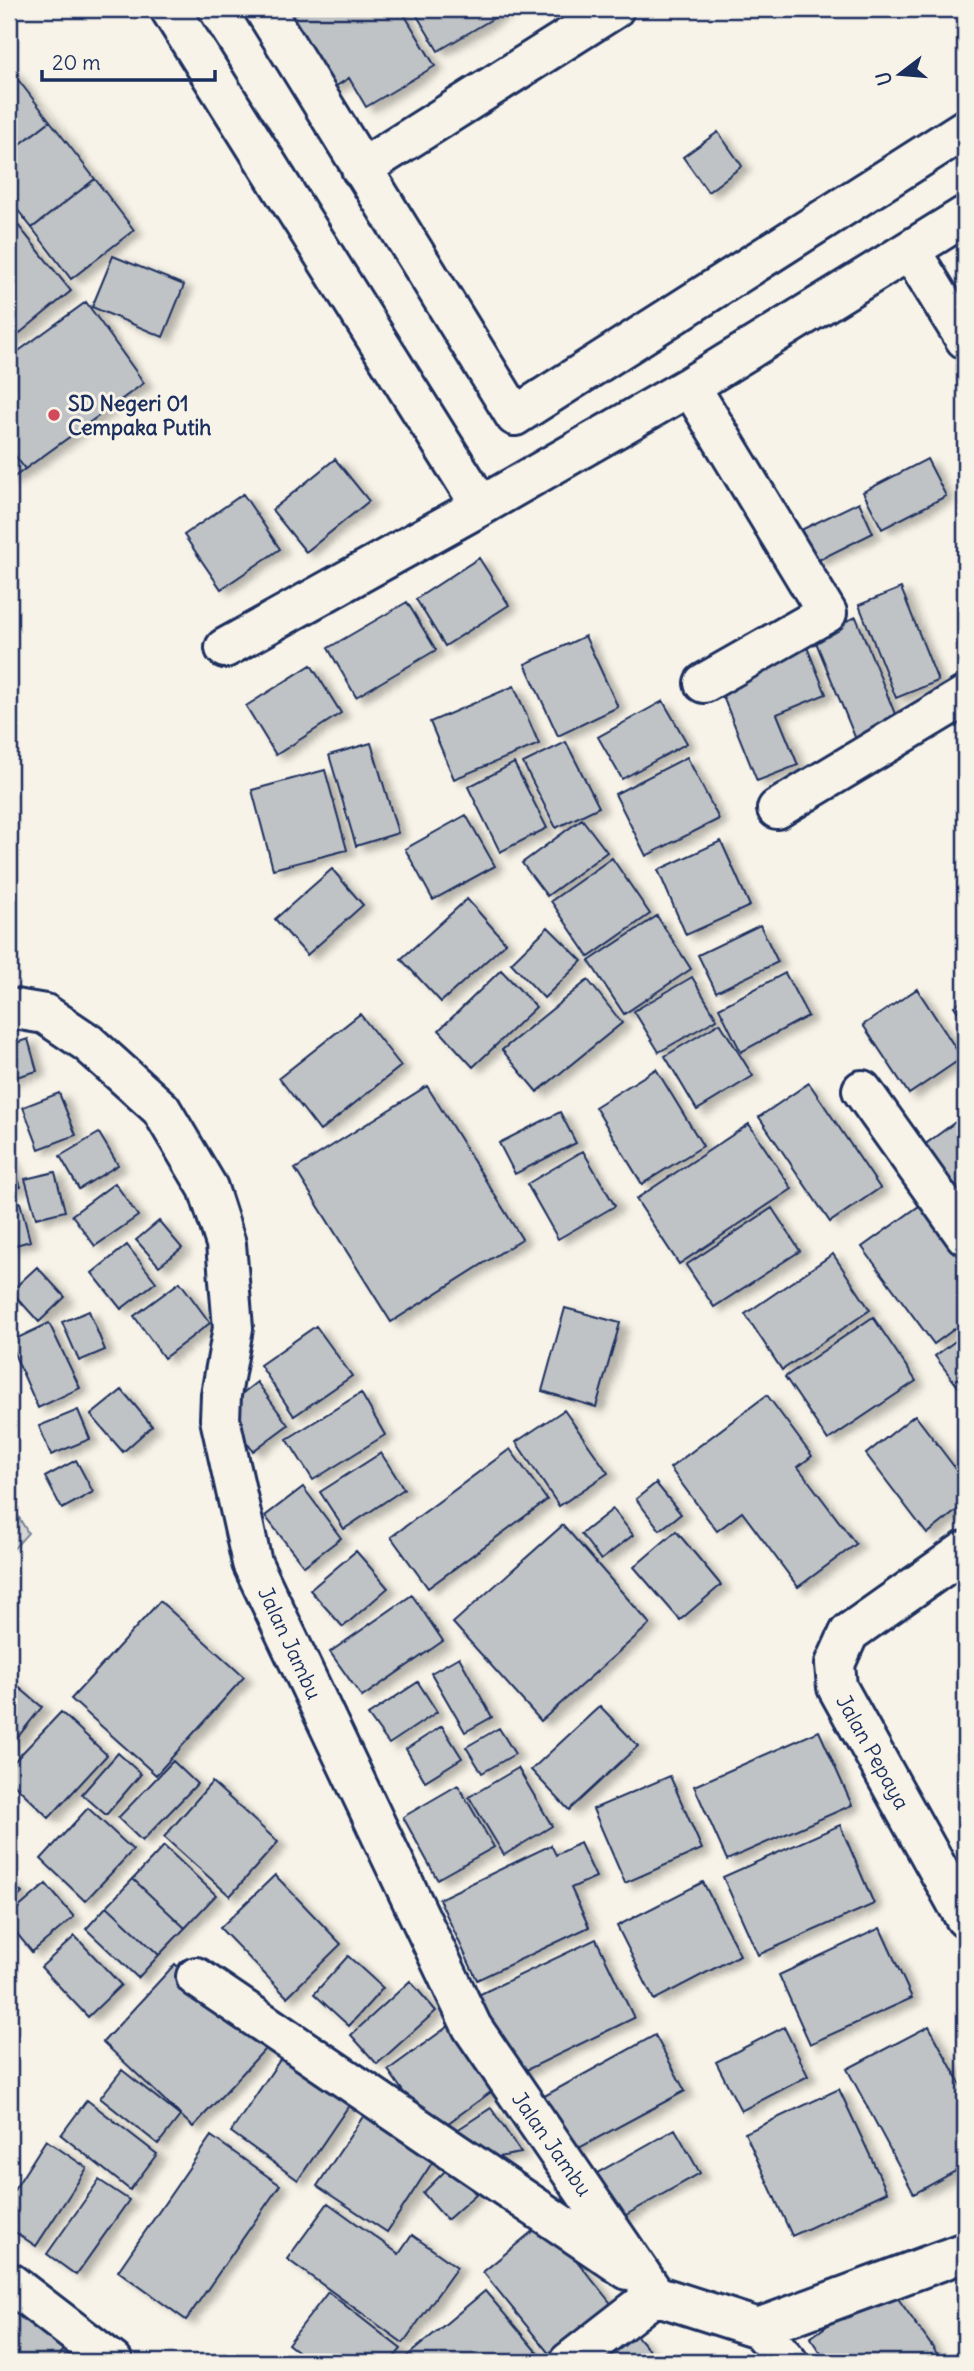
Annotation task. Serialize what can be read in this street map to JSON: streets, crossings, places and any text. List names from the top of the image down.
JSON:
{
  "streets": {
    "street": ["Jalan Jambu", "Jalan Pepaya"]
  },
  "places": ["SD Negeri 01 Cempaka Putih"],
  "scale_bar": "20 m",
  "north": "left"
}
